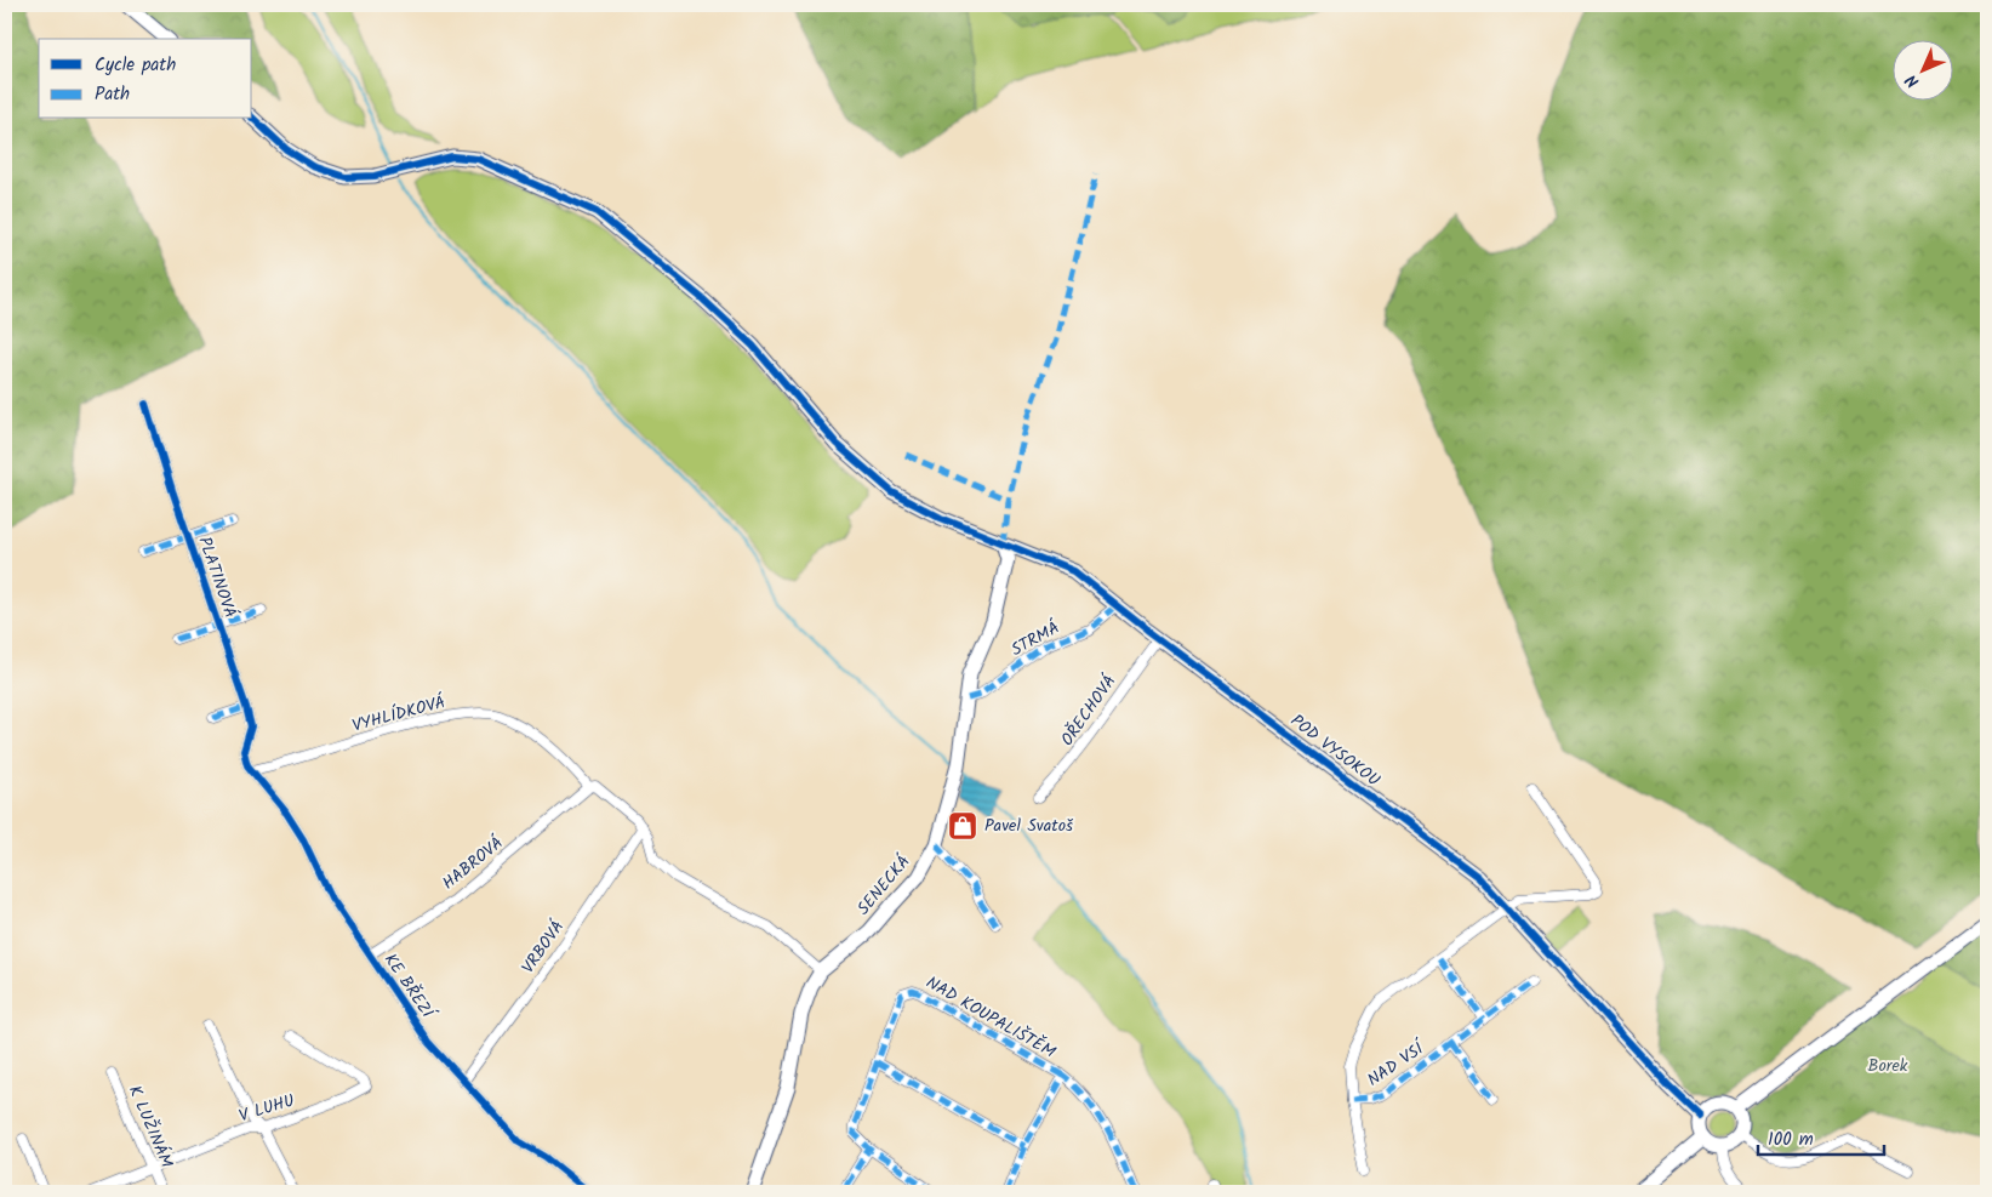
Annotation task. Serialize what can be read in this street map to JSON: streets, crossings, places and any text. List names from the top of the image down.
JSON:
{
  "streets": {
    "street": [
      "PLATINOVÁ",
      "STRMÁ",
      "OŘECHOVÁ",
      "VYHLÍDKOVÁ",
      "POD VYSOKOU",
      "HABROVÁ",
      "SENECKÁ",
      "VRBOVÁ",
      "KE BŘEZÍ",
      "NAD KOUPALIŠTĚM",
      "NAD VSÍ",
      "V LUHU",
      "K LUŽINÁM"
    ]
  },
  "crossings": [
    ["PLATINOVÁ", "KE BŘEZÍ"],
    ["STRMÁ", "POD VYSOKOU"],
    ["STRMÁ", "SENECKÁ"],
    ["OŘECHOVÁ", "POD VYSOKOU"],
    ["VYHLÍDKOVÁ", "HABROVÁ"],
    ["VYHLÍDKOVÁ", "SENECKÁ"],
    ["VYHLÍDKOVÁ", "VRBOVÁ"],
    ["VYHLÍDKOVÁ", "KE BŘEZÍ"],
    ["POD VYSOKOU", "SENECKÁ"],
    ["POD VYSOKOU", "NAD VSÍ"],
    ["HABROVÁ", "KE BŘEZÍ"],
    ["VRBOVÁ", "KE BŘEZÍ"],
    ["V LUHU", "K LUŽINÁM"]
  ],
  "parks": ["Borek"],
  "places": {
    "shop": ["Pavel Svatoš"]
  },
  "legend": ["Cycle path", "Path"],
  "scale_bar": "100 m",
  "north": "bottom left"
}
